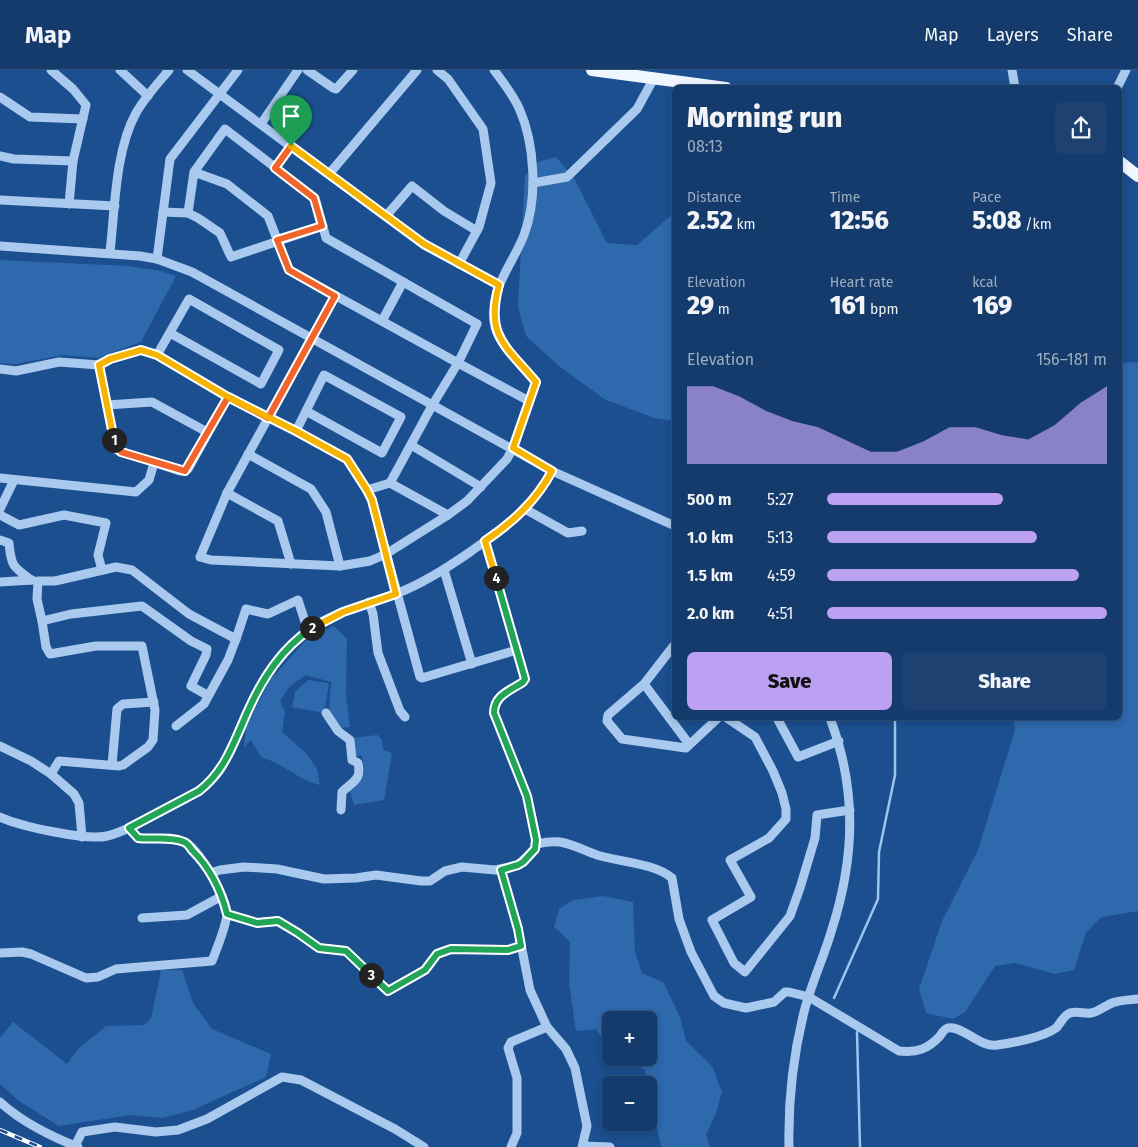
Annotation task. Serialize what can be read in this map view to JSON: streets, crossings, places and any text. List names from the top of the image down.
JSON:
{
  "page": {
    "header": "Map",
    "nav": ["Map", "Layers", "Share"],
    "heading": ["Morning run", "08:13"],
    "stats": [
      ["Distance", "2.52 km"],
      ["Time", "12:56"],
      ["Pace", "5:08 /km"],
      ["Elevation", "29 m"],
      ["Heart rate", "161 bpm"],
      ["kcal", "169"]
    ],
    "chart": ["Elevation", "156–181 m"],
    "pins": [
      "1",
      "4",
      "2",
      "3"
    ],
    "list": [
      {
        "name": "500 m",
        "note": "5:27"
      },
      {
        "name": "1.0 km",
        "note": "5:13"
      },
      {
        "name": "1.5 km",
        "note": "4:59"
      },
      {
        "name": "2.0 km",
        "note": "4:51"
      }
    ],
    "buttons": ["Save", "Share"],
    "map_buttons": ["+", "−"]
  }
}
